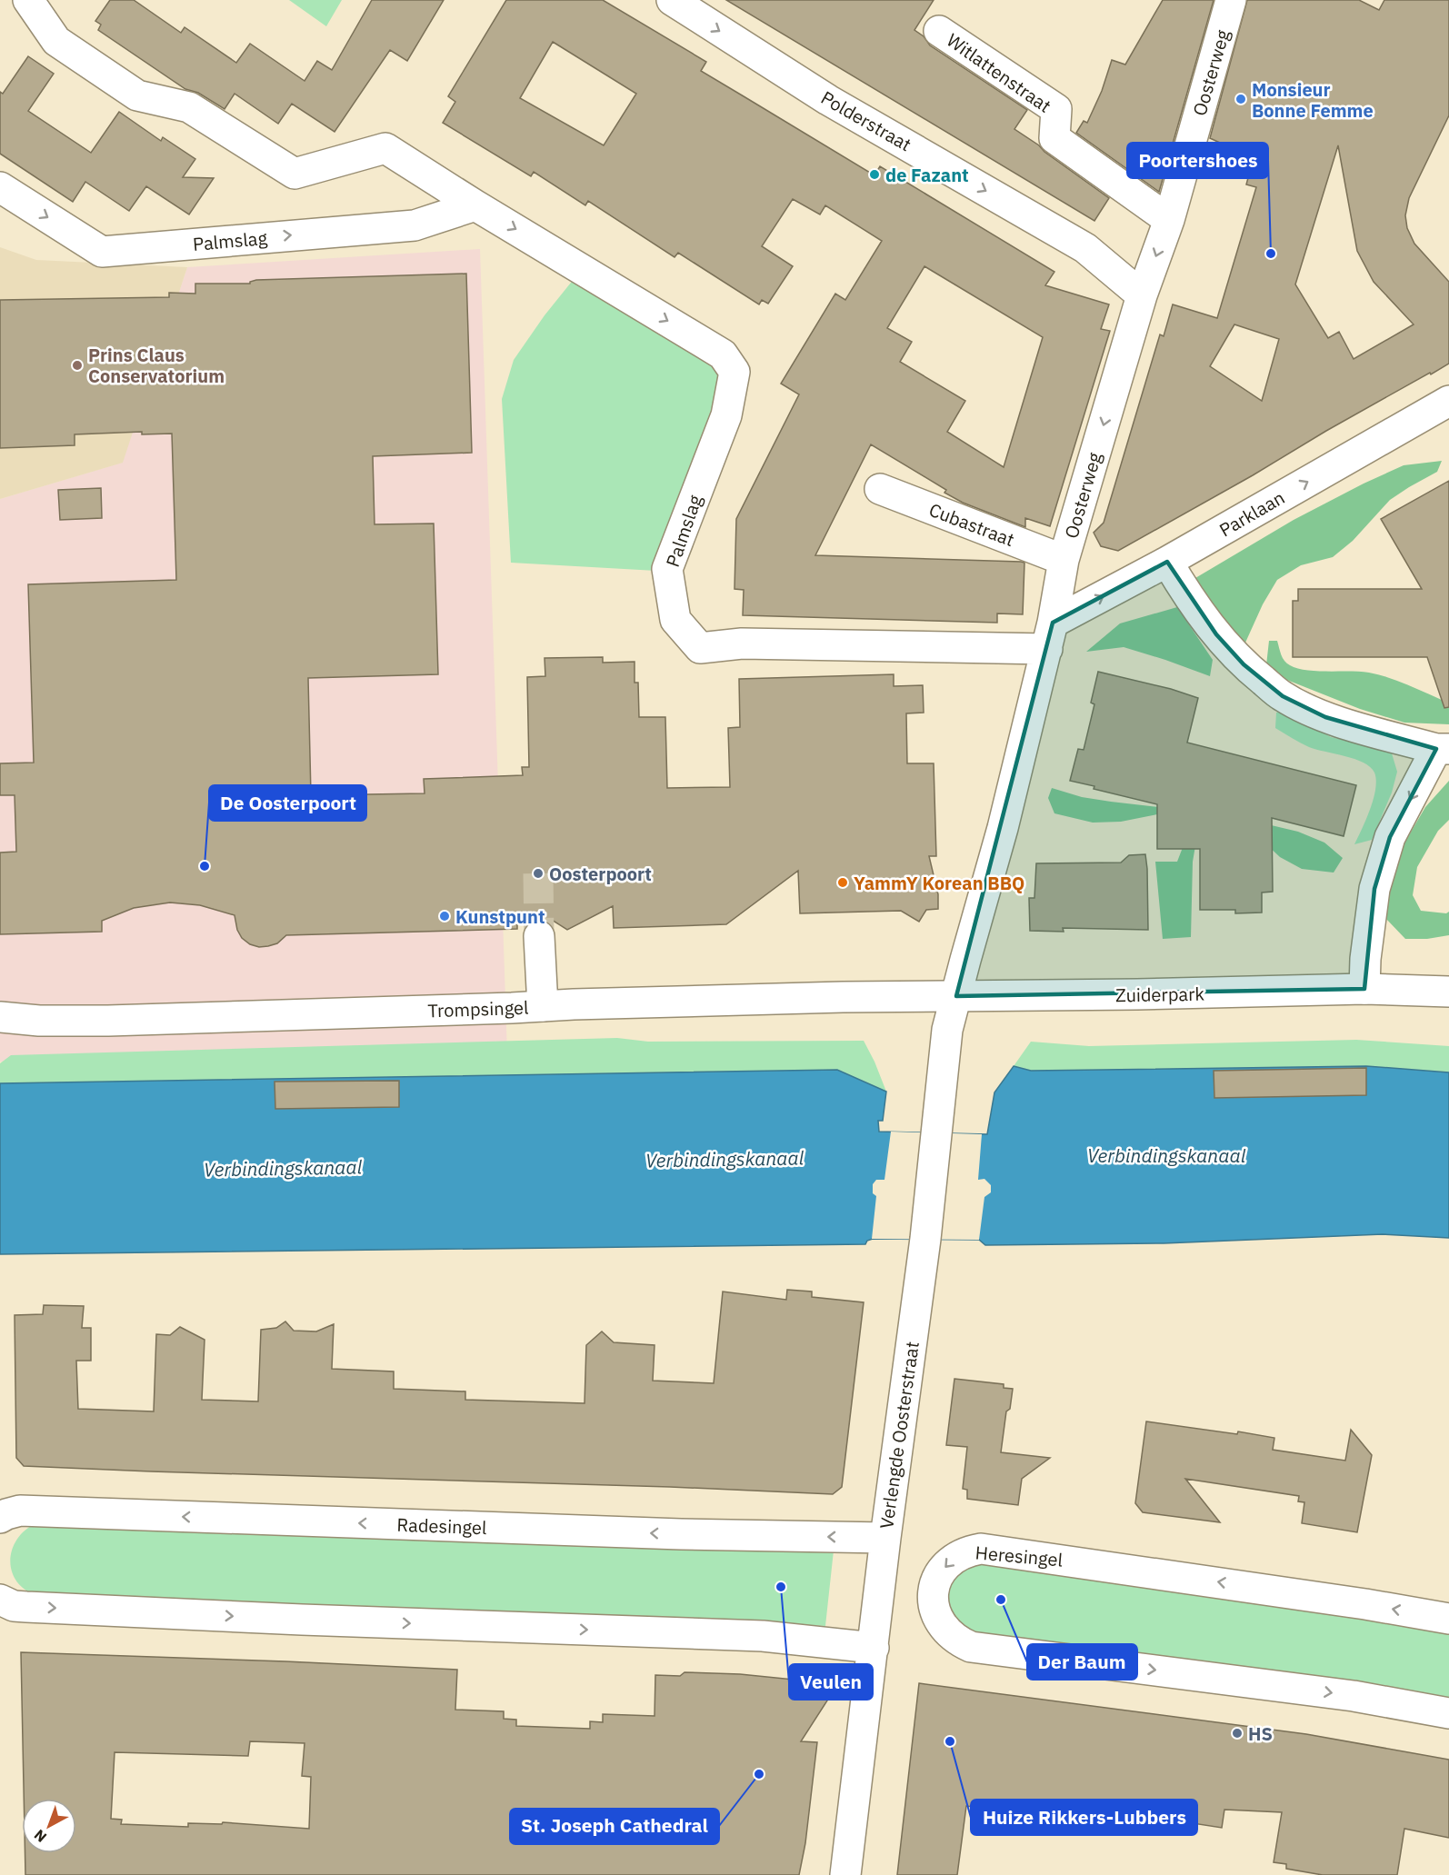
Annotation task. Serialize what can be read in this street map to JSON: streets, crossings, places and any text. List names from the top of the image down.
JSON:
{
  "streets": {
    "street": [
      "Witlattenstraat",
      "Oosterweg",
      "Polderstraat",
      "Palmslag",
      "Parklaan",
      "Cubastraat",
      "Zuiderpark",
      "Trompsingel",
      "Verlengde Oosterstraat",
      "Radesingel",
      "Heresingel"
    ]
  },
  "crossings": [
    ["Witlattenstraat", "Oosterweg"],
    ["Oosterweg", "Polderstraat"],
    ["Oosterweg", "Palmslag"],
    ["Oosterweg", "Parklaan"],
    ["Oosterweg", "Cubastraat"],
    ["Oosterweg", "Zuiderpark"],
    ["Oosterweg", "Trompsingel"],
    ["Oosterweg", "Verlengde Oosterstraat"],
    ["Palmslag", "Parklaan"],
    ["Zuiderpark", "Trompsingel"],
    ["Zuiderpark", "Verlengde Oosterstraat"],
    ["Trompsingel", "Verlengde Oosterstraat"],
    ["Verlengde Oosterstraat", "Radesingel"]
  ],
  "one_way": ["Polderstraat", "Parklaan"],
  "water": ["Verbindingskanaal"],
  "places": [
    "Monsieur Bonne Femme",
    "de Fazant",
    "Poortershoes",
    "Prins Claus Conservatorium",
    "De Oosterpoort",
    "Oosterpoort",
    "YammY Korean BBQ",
    "Kunstpunt",
    "Veulen",
    "Der Baum",
    "HS",
    "Huize Rikkers-Lubbers",
    "St. Joseph Cathedral"
  ],
  "north": "bottom left"
}
